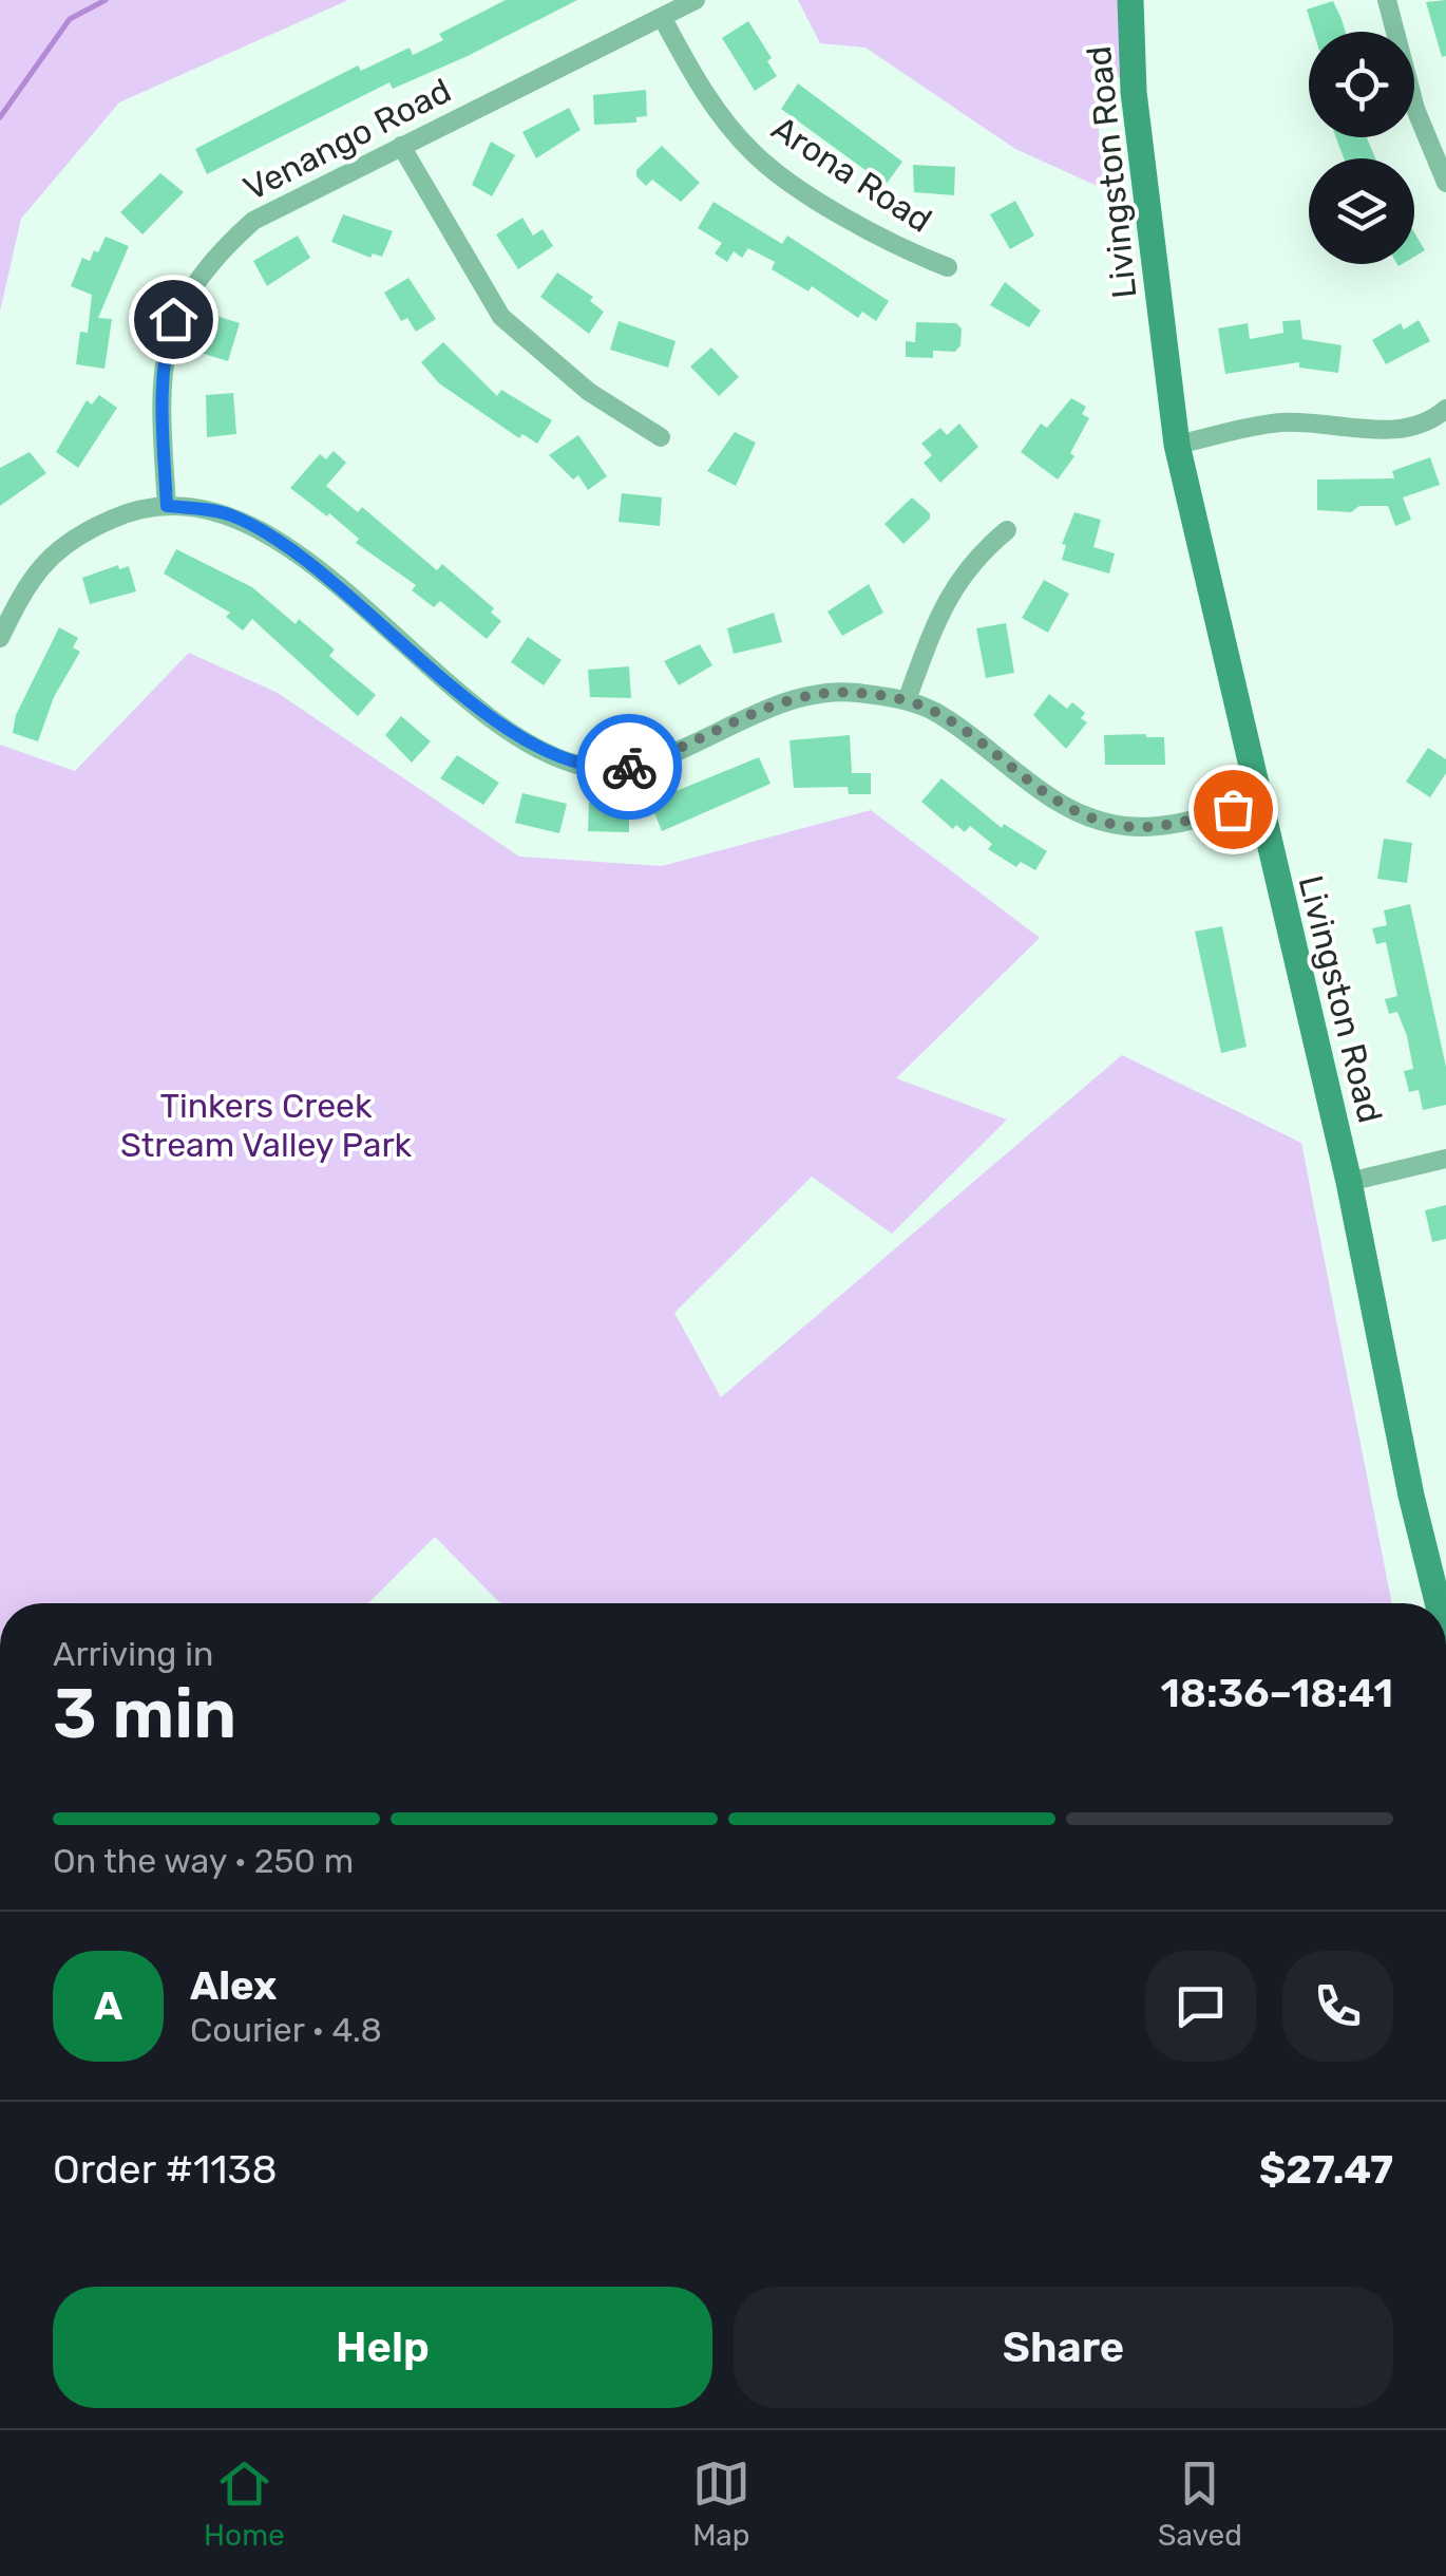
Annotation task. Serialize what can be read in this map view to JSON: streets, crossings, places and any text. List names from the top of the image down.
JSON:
{
  "streets": {
    "main road": ["Livingston Road"],
    "street": ["Venango Road", "Arona Road"]
  },
  "crossings": [
    ["Venango Road", "Arona Road"]
  ],
  "parks": ["Tinkers Creek Stream Valley Park"],
  "page": {
    "heading": ["3 min", "Arriving in", "18:36–18:41"],
    "panel": [
      "Alex",
      "Courier · 4.8",
      "Order #1138",
      "$27.47"
    ],
    "bar": "On the way · 250 m",
    "round": "A",
    "buttons": ["Help", "Share"],
    "tabs": ["Home", "Map", "Saved"]
  }
}
